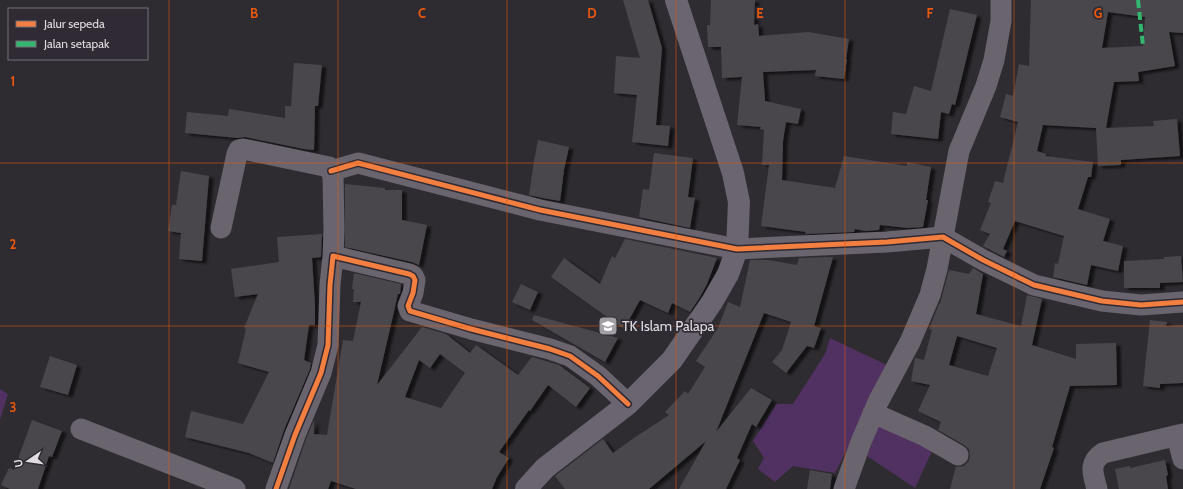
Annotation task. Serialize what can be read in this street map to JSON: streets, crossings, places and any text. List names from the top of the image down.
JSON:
{
  "places": {
    "school or university": ["TK Islam Palapa"]
  },
  "legend": ["Jalur sepeda", "Jalan setapak"],
  "north": "left",
  "grid": {
    "columns": [
      "B",
      "C",
      "D",
      "E",
      "F",
      "G"
    ],
    "rows": ["1", "2", "3"]
  }
}
